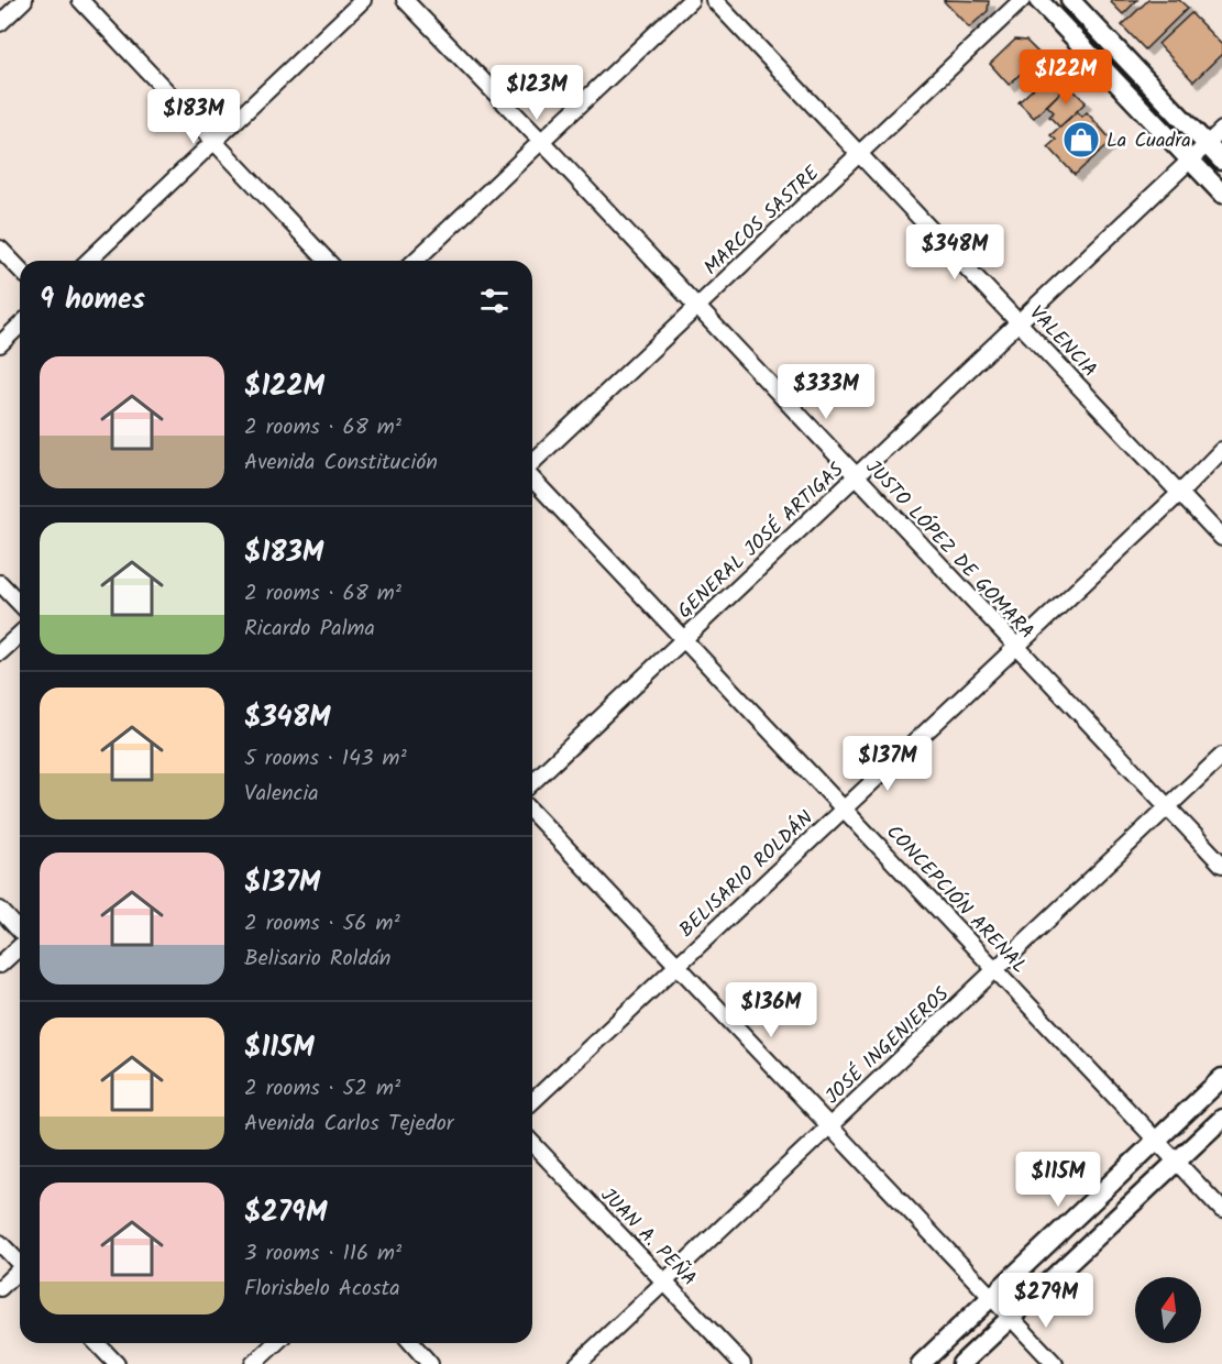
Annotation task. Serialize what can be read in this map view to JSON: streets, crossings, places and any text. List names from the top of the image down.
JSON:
{
  "streets": {
    "street": [
      "MARCOS SASTRE",
      "VALENCIA",
      "GENERAL JOSÉ ARTIGAS",
      "JUSTO LÓPEZ DE GOMARA",
      "BELISARIO ROLDÁN",
      "CONCEPCIÓN ARENAL",
      "JOSÉ INGENIEROS",
      "JUAN A. PEÑA"
    ]
  },
  "crossings": [
    ["MARCOS SASTRE", "VALENCIA"],
    ["MARCOS SASTRE", "JUSTO LÓPEZ DE GOMARA"],
    ["VALENCIA", "GENERAL JOSÉ ARTIGAS"],
    ["VALENCIA", "BELISARIO ROLDÁN"],
    ["GENERAL JOSÉ ARTIGAS", "JUSTO LÓPEZ DE GOMARA"],
    ["GENERAL JOSÉ ARTIGAS", "CONCEPCIÓN ARENAL"],
    ["JUSTO LÓPEZ DE GOMARA", "BELISARIO ROLDÁN"],
    ["JUSTO LÓPEZ DE GOMARA", "JOSÉ INGENIEROS"],
    ["BELISARIO ROLDÁN", "CONCEPCIÓN ARENAL"],
    ["CONCEPCIÓN ARENAL", "JOSÉ INGENIEROS"],
    ["JOSÉ INGENIEROS", "JUAN A. PEÑA"]
  ],
  "places": {
    "shop": ["La Cuadra"]
  },
  "north": "top",
  "page": {
    "price": [
      "$122M",
      "$123M",
      "$183M",
      "$348M",
      "$333M",
      "$137M",
      "$136M",
      "$115M",
      "$279M"
    ],
    "heading": "9 homes",
    "list": [
      {
        "name": "$122M",
        "note": "2 rooms · 68 m² · Avenida Constitución"
      },
      {
        "name": "$183M",
        "note": "2 rooms · 68 m² · Ricardo Palma"
      },
      {
        "name": "$348M",
        "note": "5 rooms · 143 m² · Valencia"
      },
      {
        "name": "$137M",
        "note": "2 rooms · 56 m² · Belisario Roldán"
      },
      {
        "name": "$115M",
        "note": "2 rooms · 52 m² · Avenida Carlos Tejedor"
      },
      {
        "name": "$279M",
        "note": "3 rooms · 116 m² · Florisbelo Acosta"
      }
    ]
  }
}
